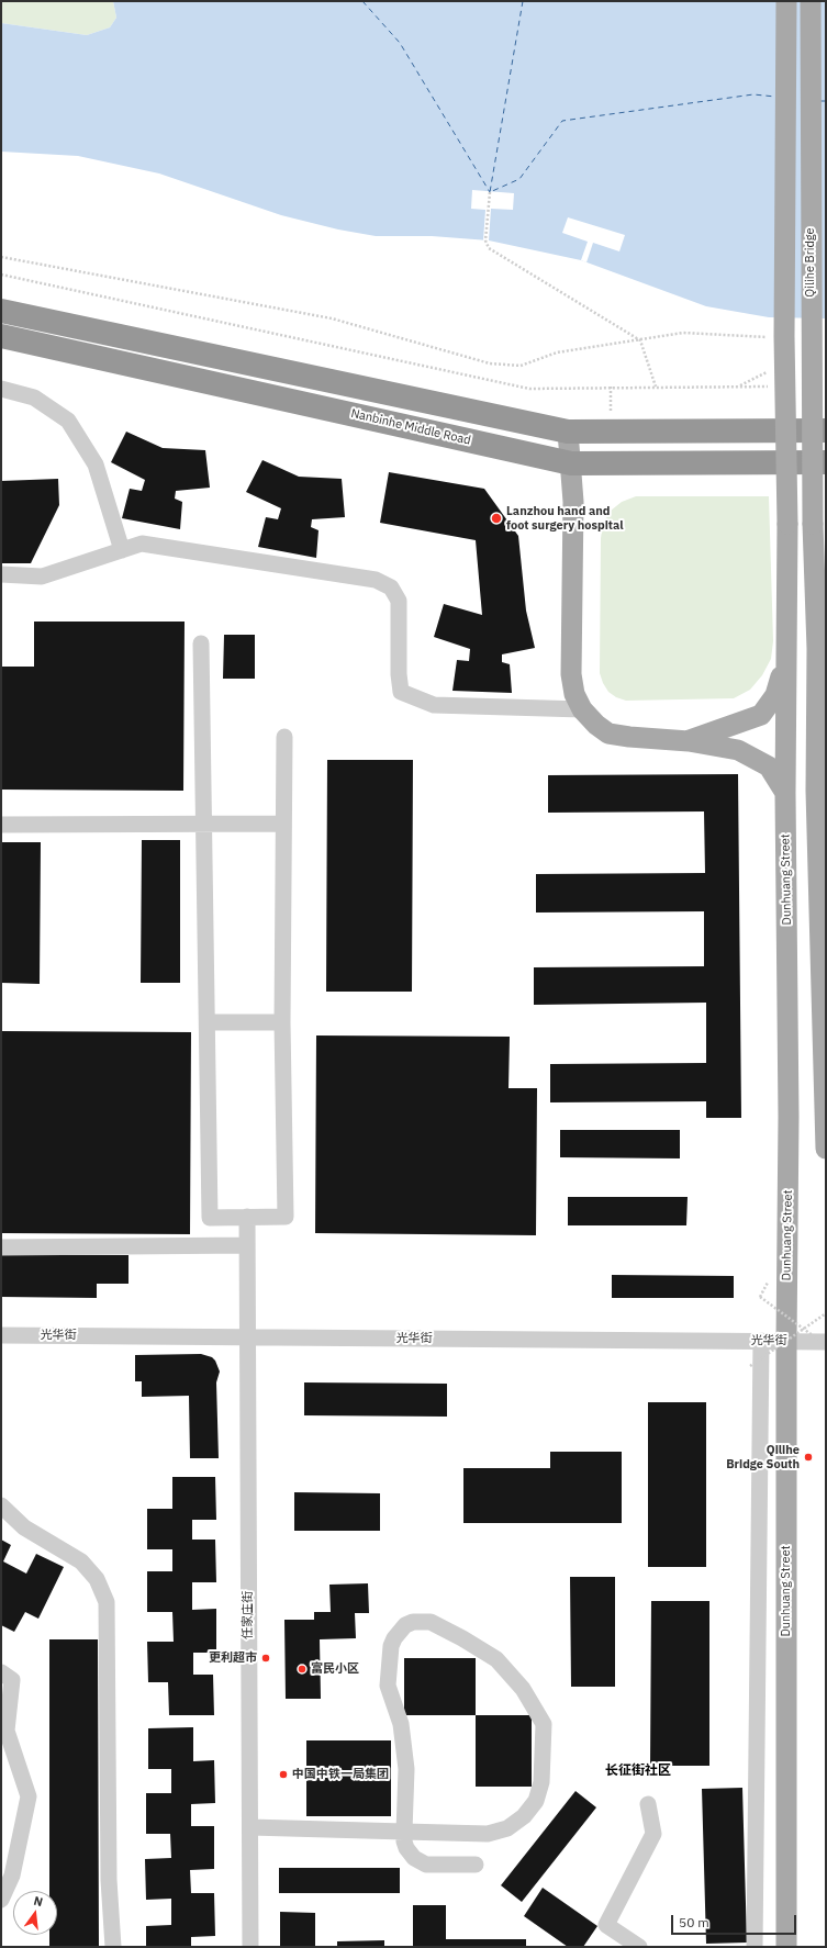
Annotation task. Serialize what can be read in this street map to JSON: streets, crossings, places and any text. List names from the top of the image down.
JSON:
{
  "streets": {
    "highway": ["Nanbinhe Middle Road"],
    "main road": ["Qilihe Bridge", "Dunhuang Street"],
    "street": ["光华街", "任家庄街"]
  },
  "crossings": [
    ["Dunhuang Street", "光华街"],
    ["光华街", "任家庄街"]
  ],
  "districts": ["长征街社区"],
  "places": [
    "Lanzhou hand and foot surgery hospital",
    "Qilihe Bridge South",
    "更利超市",
    "富民小区",
    "中国中铁一局集团"
  ],
  "scale_bar": "50 m",
  "north": "top"
}
